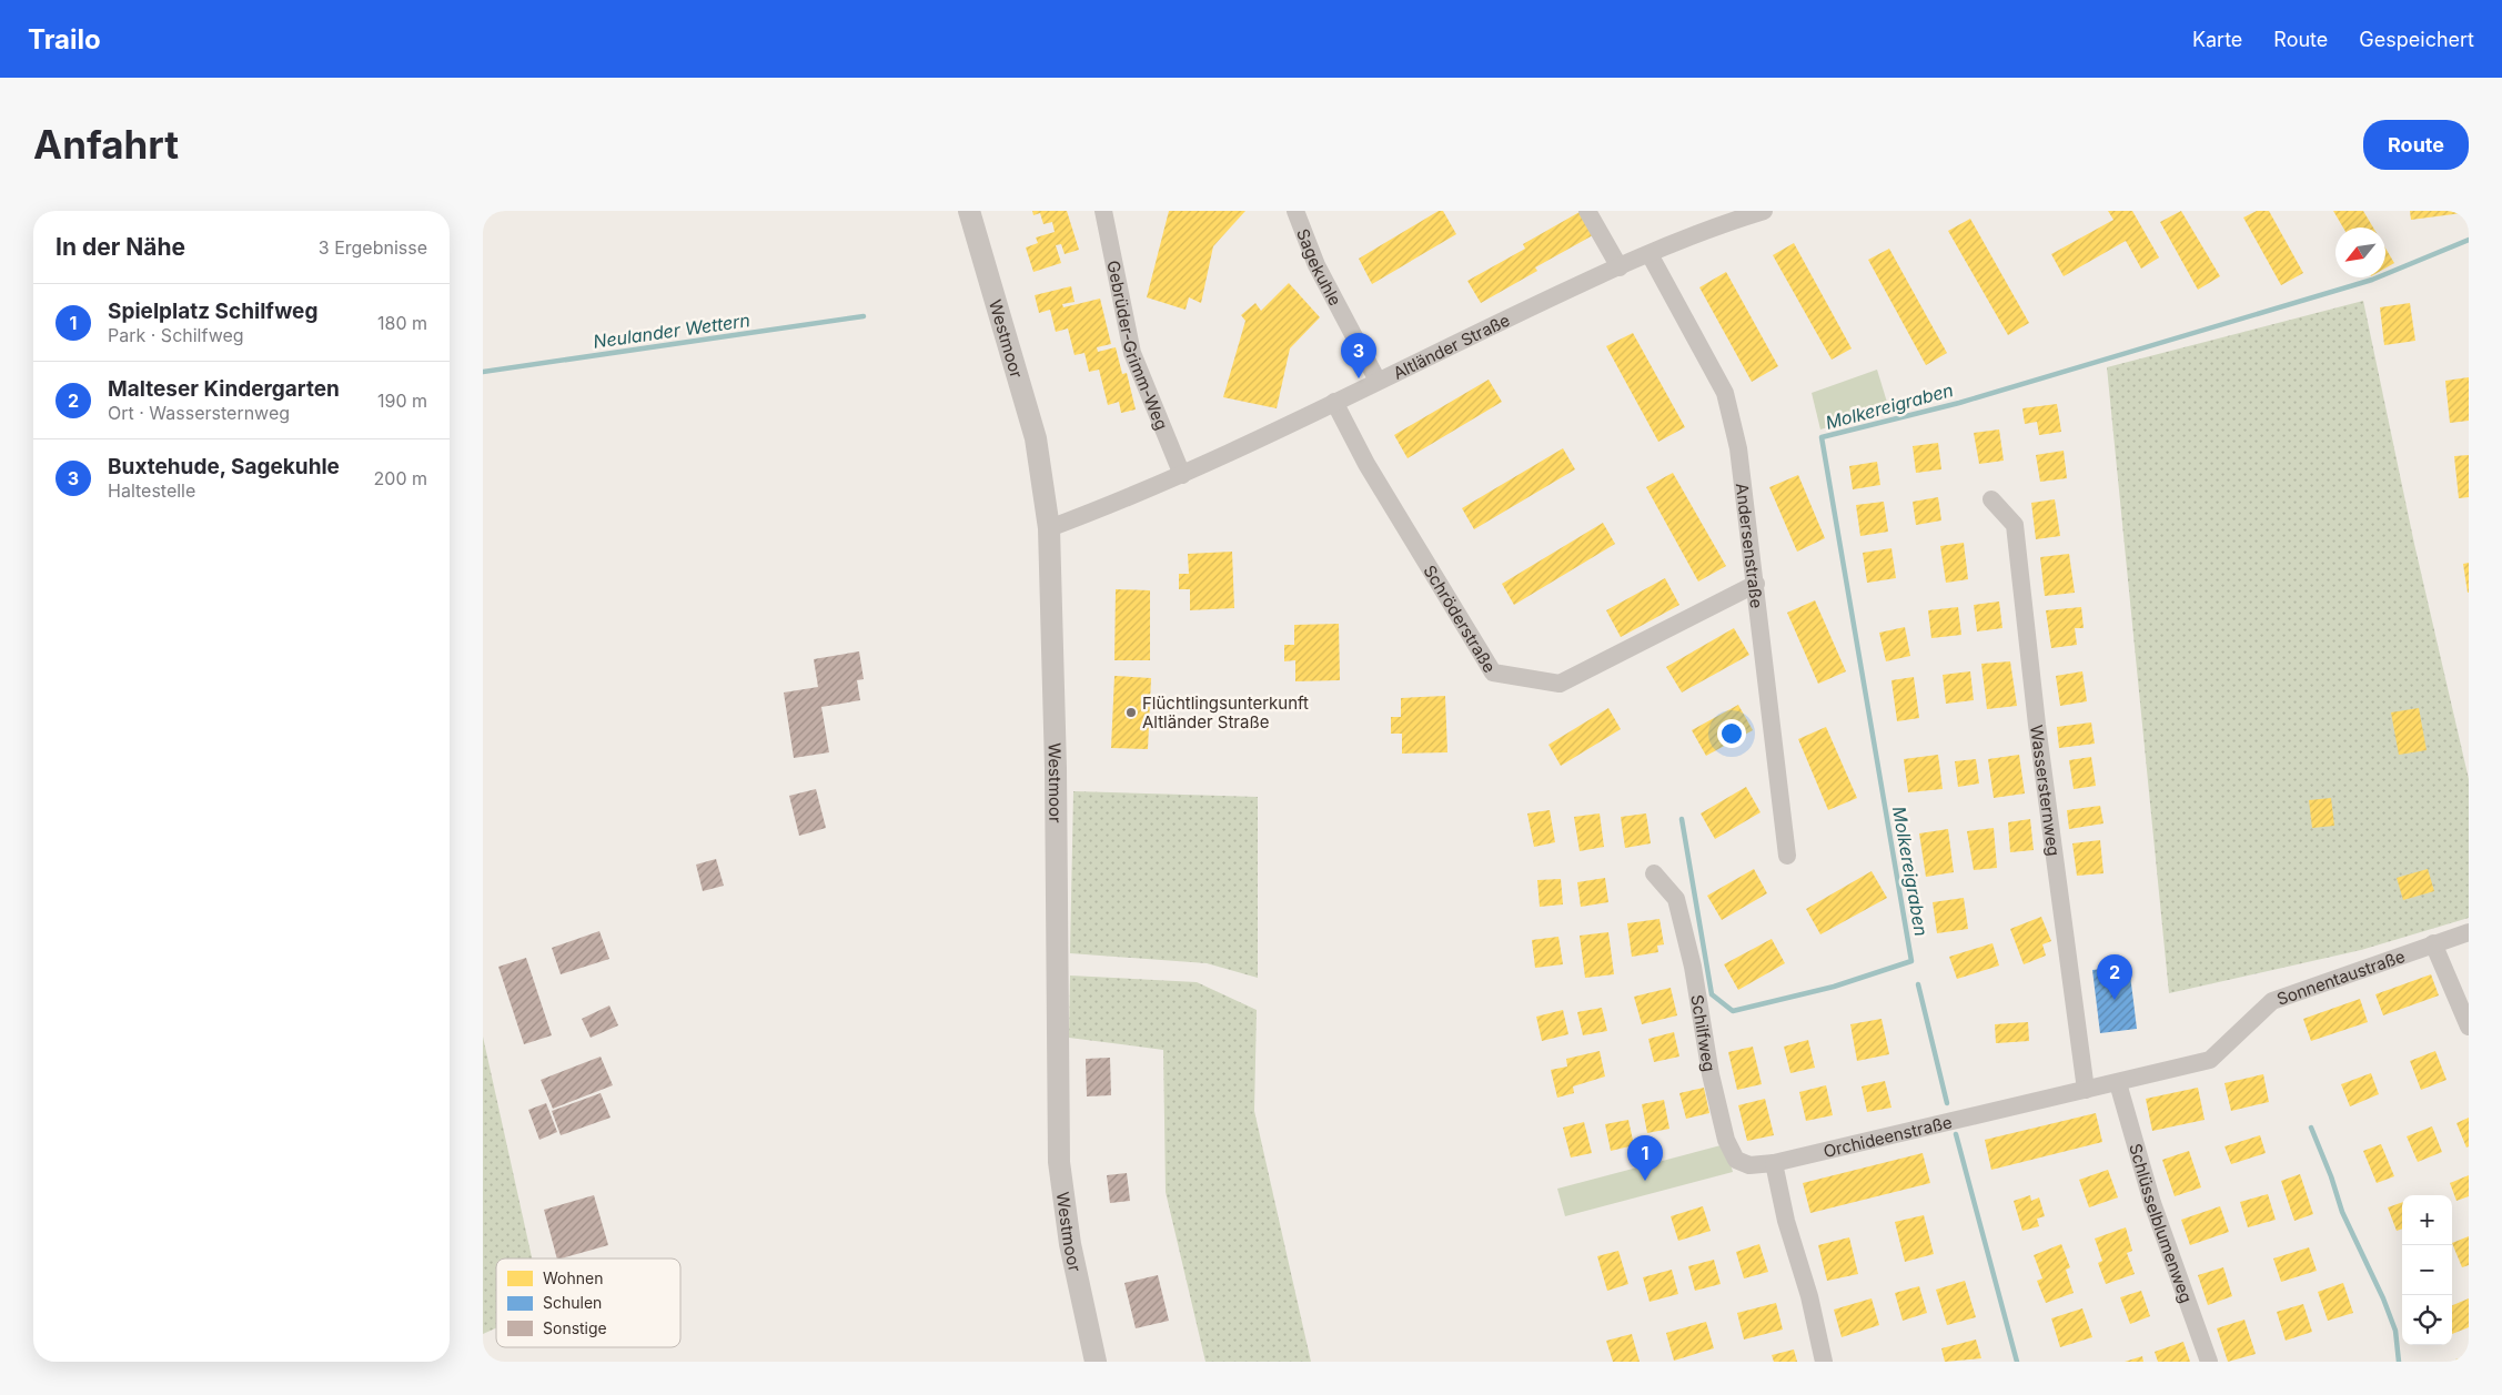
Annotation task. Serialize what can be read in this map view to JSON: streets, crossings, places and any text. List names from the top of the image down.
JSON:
{
  "streets": {
    "street": [
      "Sagekuhle",
      "Westmoor",
      "Gebrüder-Grimm-Weg",
      "Altländer Straße",
      "Andersenstraße",
      "Schröderstraße",
      "Wassersternweg",
      "Sonnentaustraße",
      "Schilfweg",
      "Orchideenstraße",
      "Schlüsselblumenweg"
    ]
  },
  "crossings": [
    ["Sagekuhle", "Altländer Straße"],
    ["Westmoor", "Altländer Straße"],
    ["Gebrüder-Grimm-Weg", "Altländer Straße"],
    ["Altländer Straße", "Andersenstraße"],
    ["Altländer Straße", "Schröderstraße"],
    ["Andersenstraße", "Schröderstraße"],
    ["Wassersternweg", "Orchideenstraße"],
    ["Sonnentaustraße", "Orchideenstraße"],
    ["Schilfweg", "Orchideenstraße"],
    ["Orchideenstraße", "Schlüsselblumenweg"]
  ],
  "water": ["Neulander Wettern", "Molkereigraben"],
  "places": ["Flüchtlingsunterkunft Altländer Straße"],
  "legend": ["Wohnen", "Schulen", "Sonstige"],
  "north": "bottom left",
  "page": {
    "header": "Trailo",
    "nav": ["Karte", "Route", "Gespeichert"],
    "buttons": "Route",
    "title": "Anfahrt",
    "heading": ["In der Nähe", "3 Ergebnisse"],
    "list": [
      {
        "mark": "1",
        "name": "Spielplatz Schilfweg",
        "note": "Park · Schilfweg",
        "value": "180 m"
      },
      {
        "mark": "2",
        "name": "Malteser Kindergarten",
        "note": "Ort · Wassersternweg",
        "value": "190 m"
      },
      {
        "mark": "3",
        "name": "Buxtehude, Sagekuhle",
        "note": "Haltestelle",
        "value": "200 m"
      }
    ],
    "pins": ["3", "2", "1"],
    "map_buttons": ["+", "−"]
  }
}
